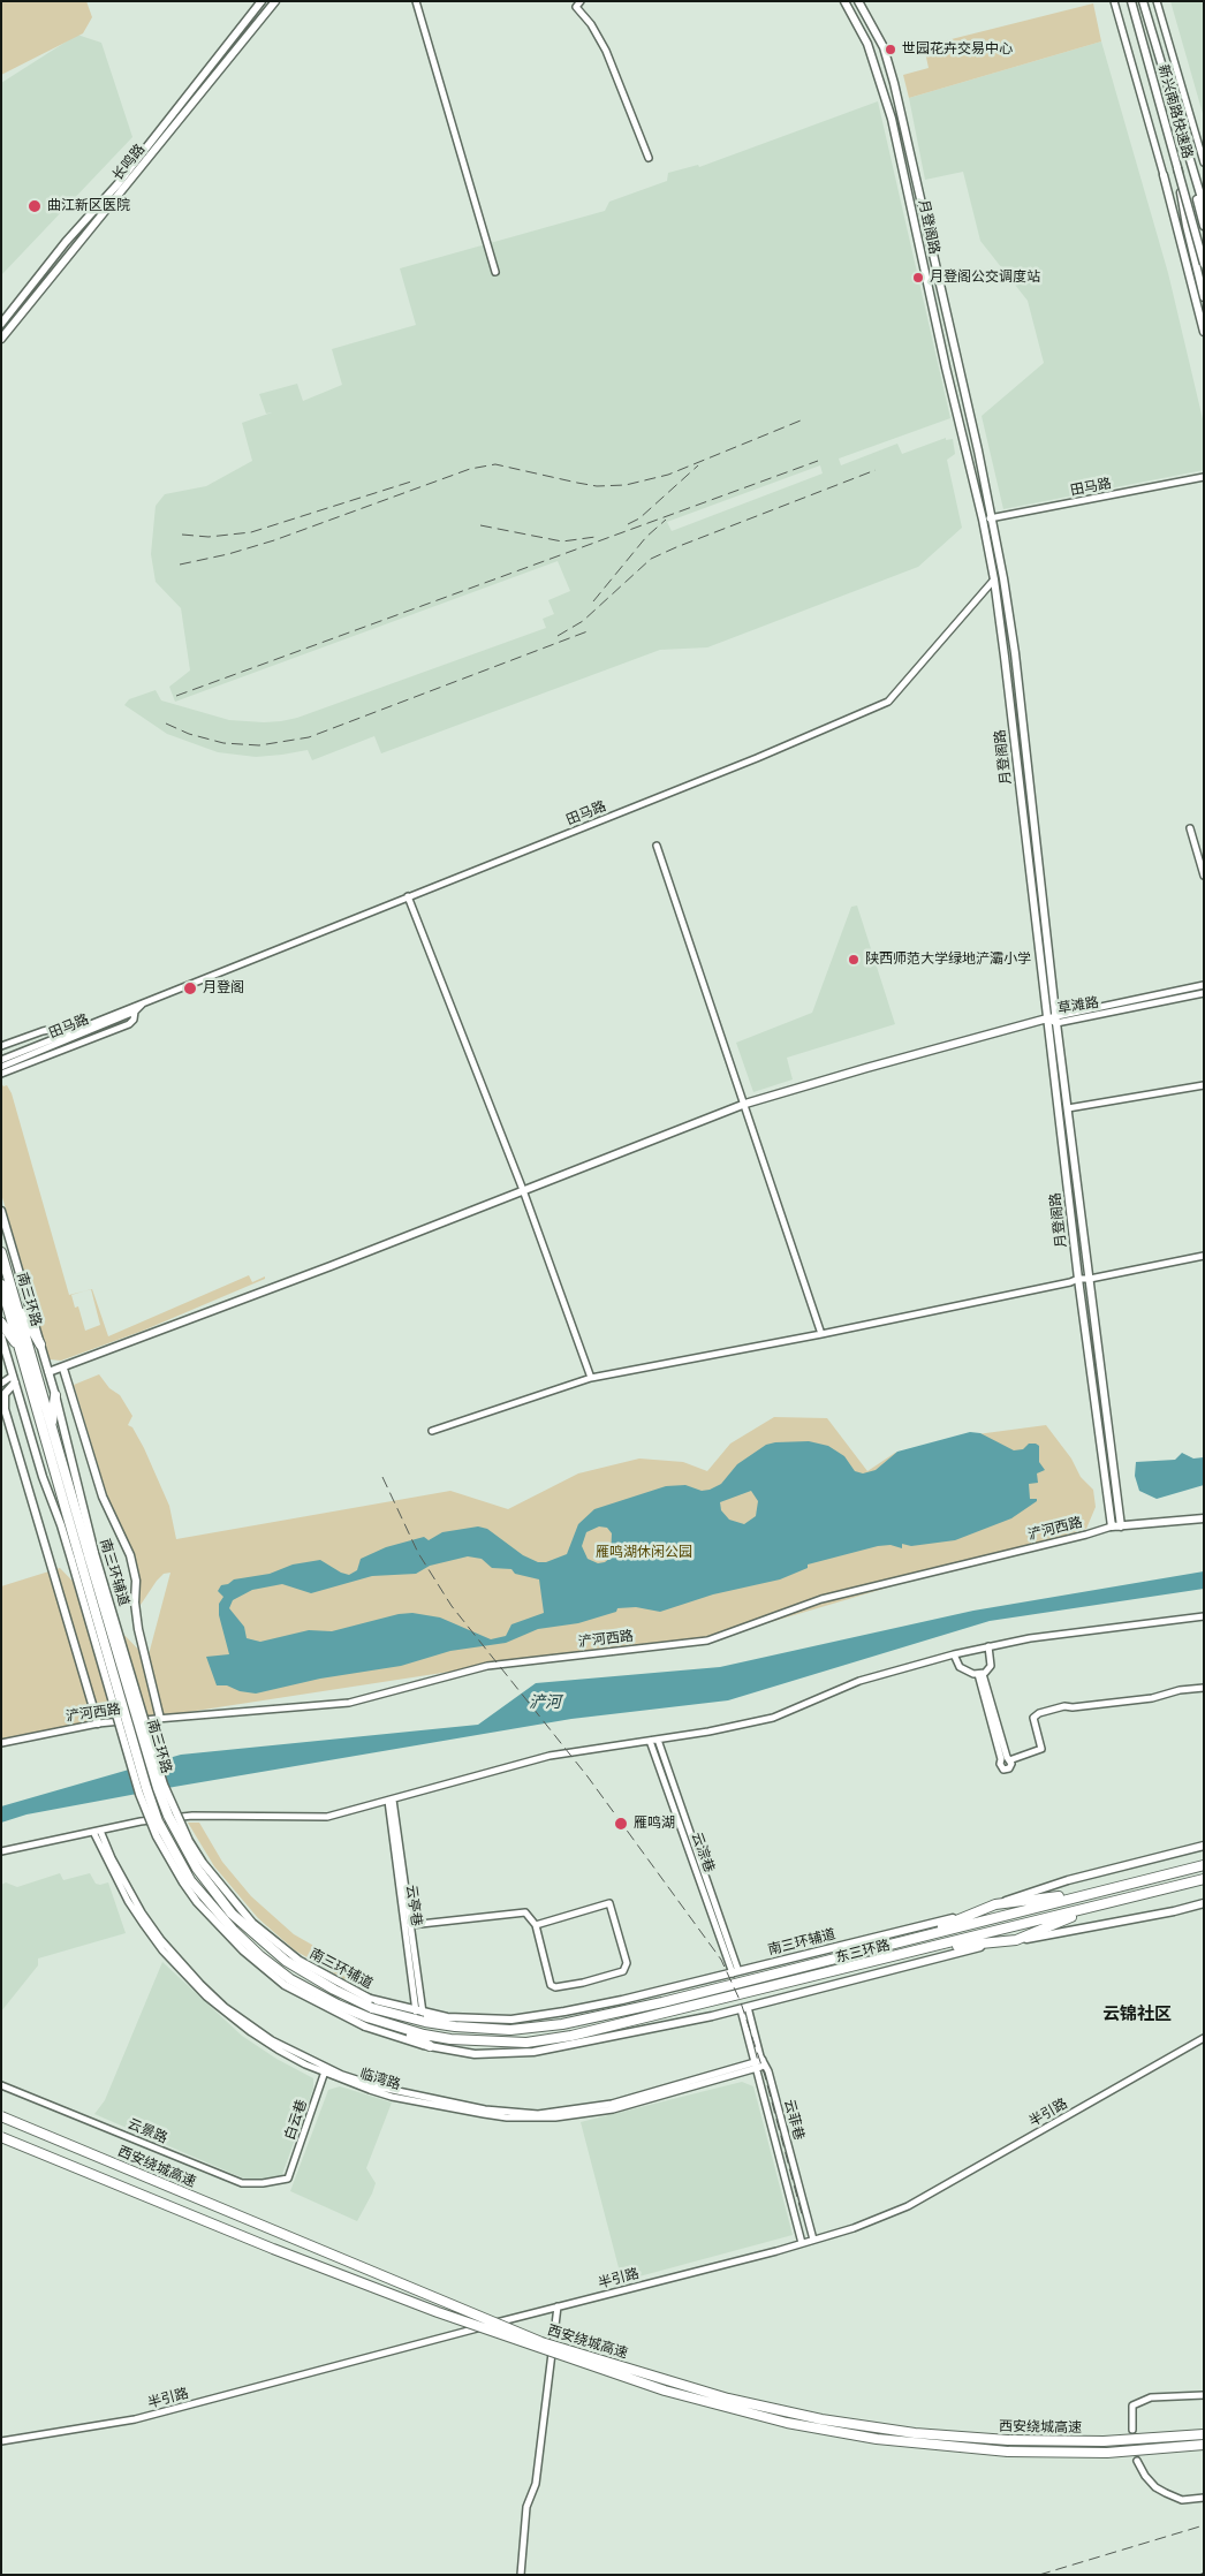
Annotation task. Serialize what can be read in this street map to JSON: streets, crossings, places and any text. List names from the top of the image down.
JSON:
{
  "streets": {
    "highway": ["南三环路", "东三环路", "西安绕城高速"],
    "main road": [
      "新兴南路快速路",
      "长鸣路",
      "月登阁路",
      "浐河西路",
      "南三环辅道"
    ],
    "street": [
      "田马路",
      "草滩路",
      "云淙巷",
      "云亭巷",
      "临湾路",
      "半引路",
      "白云巷",
      "云菲巷",
      "云景路"
    ]
  },
  "crossings": [
    ["月登阁路", "田马路"],
    ["月登阁路", "草滩路"],
    ["月登阁路", "浐河西路"],
    ["南三环路", "南三环辅道"],
    ["南三环路", "东三环路"],
    ["南三环辅道", "云淙巷"],
    ["南三环辅道", "云亭巷"],
    ["临湾路", "白云巷"],
    ["临湾路", "云菲巷"],
    ["半引路", "云菲巷"],
    ["白云巷", "云景路"]
  ],
  "districts": ["云锦社区"],
  "water": ["浐河"],
  "parks": ["雁鸣湖休闲公园"],
  "places": [
    "世园花卉交易中心",
    "曲江新区医院",
    "月登阁公交调度站",
    "陕西师范大学绿地浐灞小学",
    "月登阁",
    "雁鸣湖"
  ]
}
